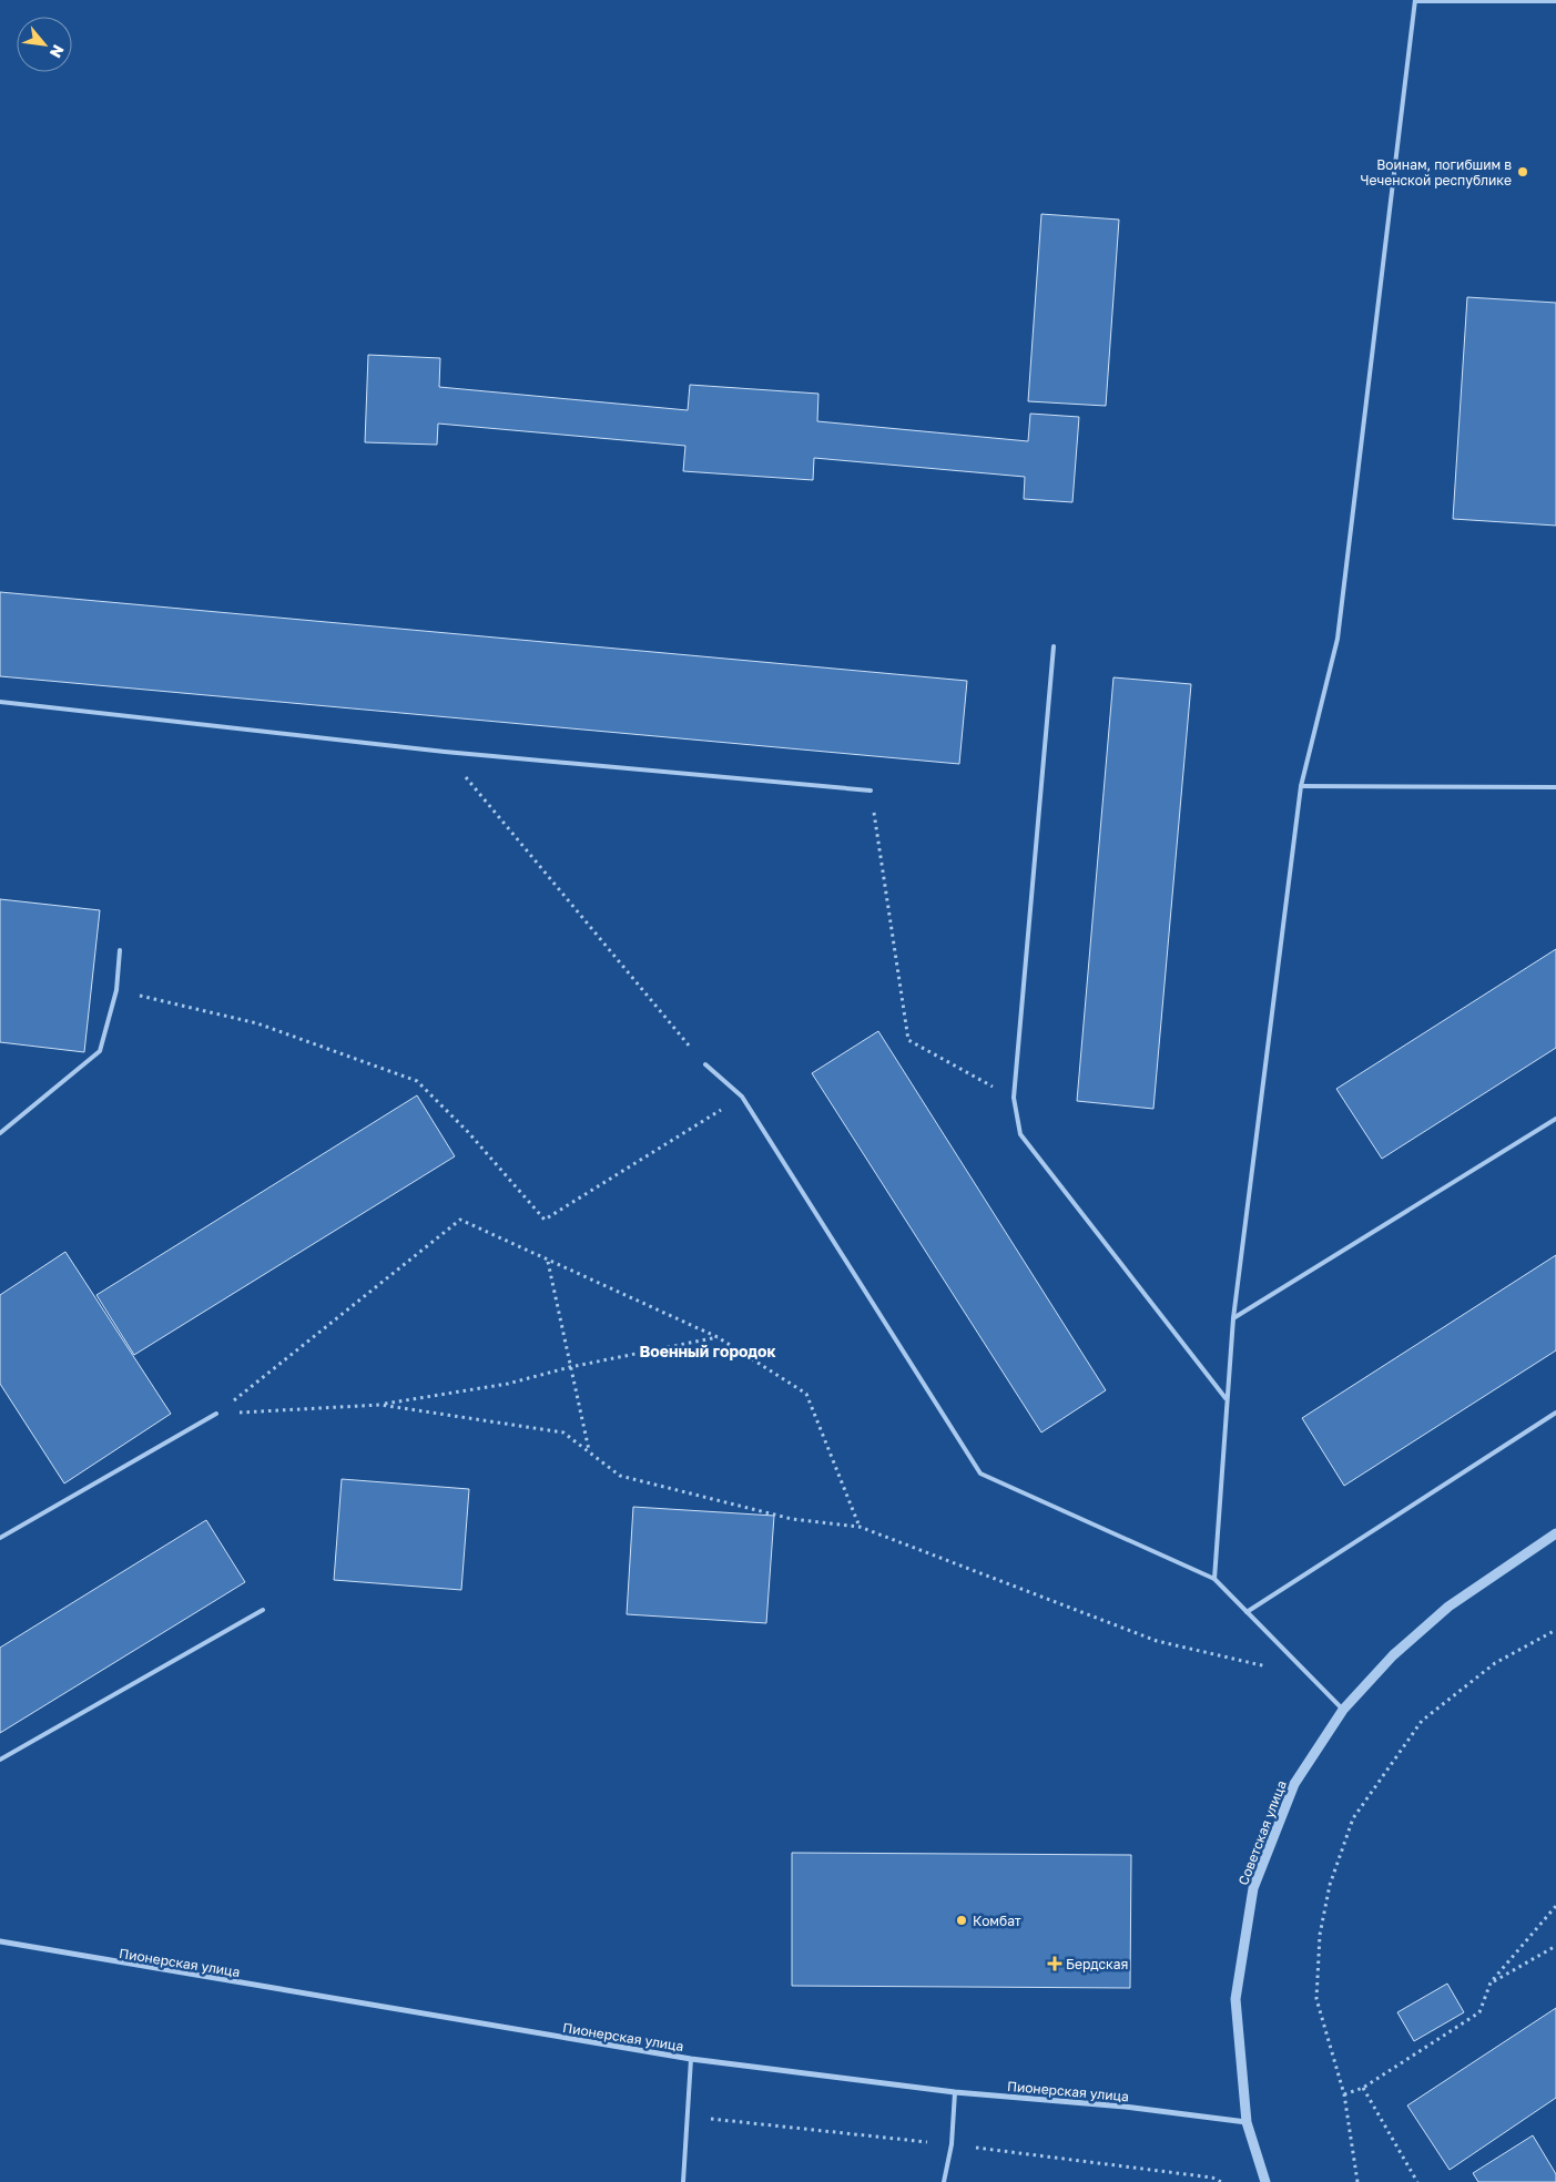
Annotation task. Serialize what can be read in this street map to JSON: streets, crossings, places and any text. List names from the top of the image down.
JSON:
{
  "streets": {
    "street": ["Советская улица", "Пионерская улица"]
  },
  "crossings": [
    ["Советская улица", "Пионерская улица"]
  ],
  "districts": ["Военный городок"],
  "places": {
    "other": ["Воинам, погибшим в Чеченской республике", "Комбат"],
    "health": ["Бердская"]
  },
  "north": "bottom right"
}
